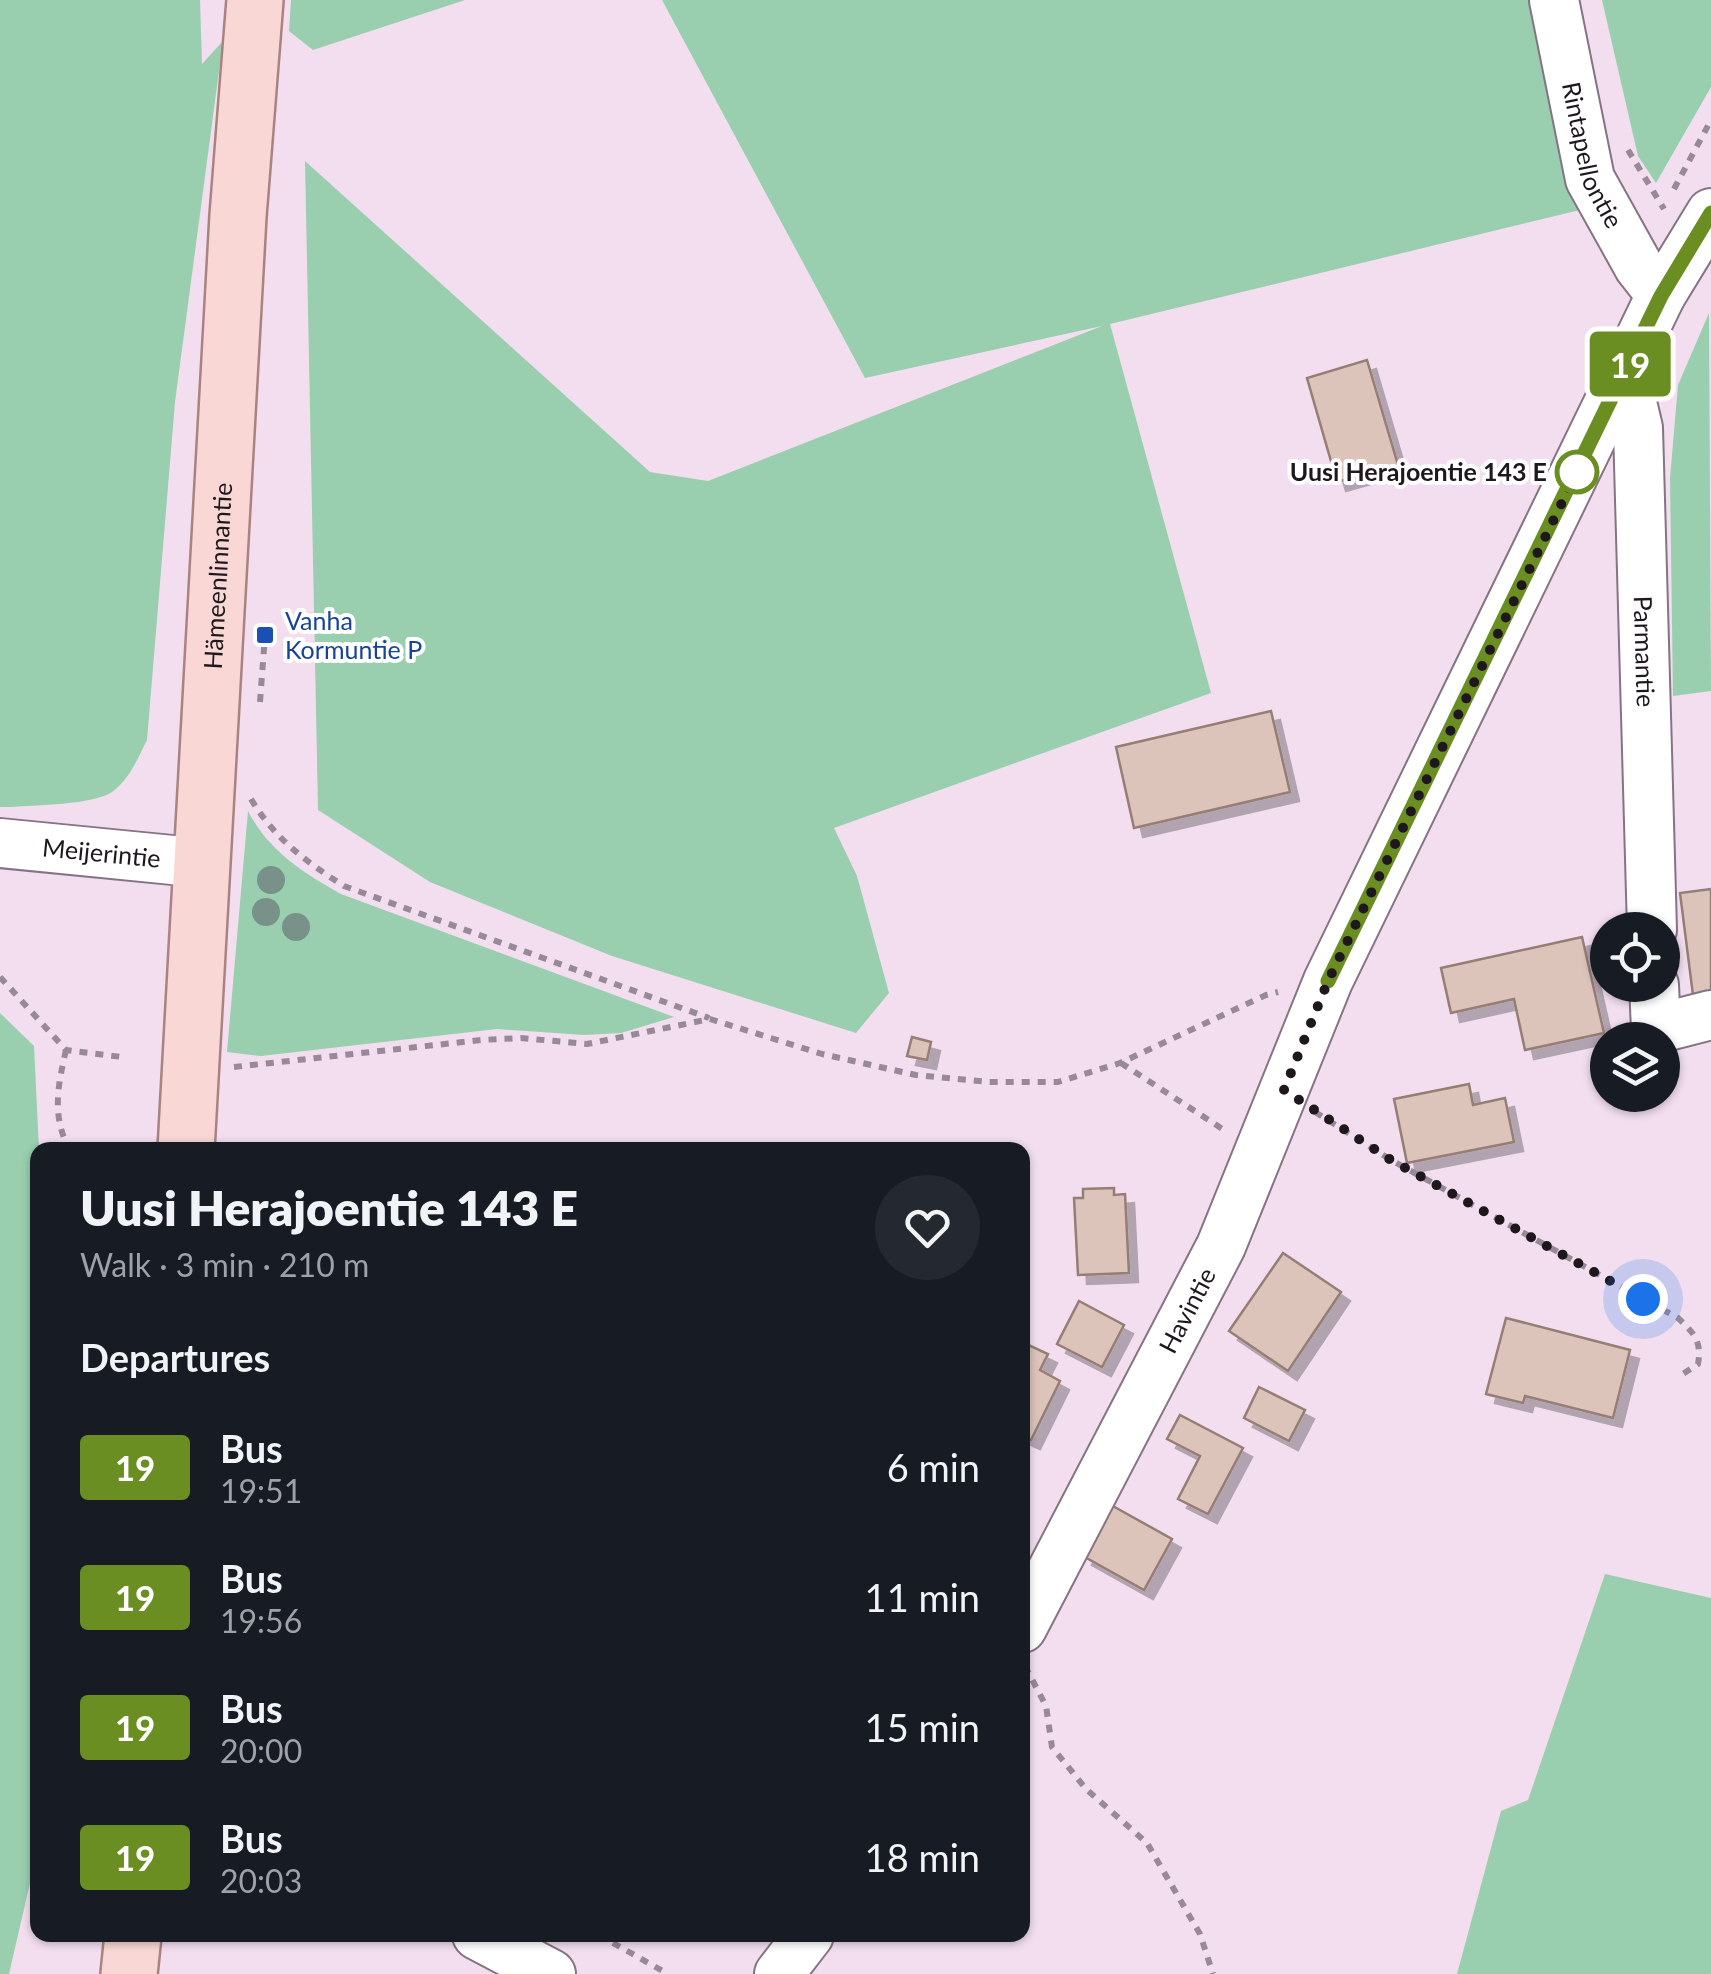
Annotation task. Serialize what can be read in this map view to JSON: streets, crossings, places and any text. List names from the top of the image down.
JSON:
{
  "streets": {
    "main road": ["Hämeenlinnantie"],
    "street": [
      "Rintapellontie",
      "Parmantie",
      "Meijerintie",
      "Havintie"
    ]
  },
  "crossings": [
    ["Rintapellontie", "Havintie"],
    ["Hämeenlinnantie", "Meijerintie"],
    ["Parmantie", "Havintie"]
  ],
  "places": {
    "other": ["Uusi Herajoentie 143 E"],
    "transit": ["Vanha Kormuntie P"]
  },
  "lines": ["bus line 19"],
  "page": {
    "on_map": "19",
    "heading": [
      ["Uusi Herajoentie 143 E", "Walk · 3 min · 210 m"],
      "Departures"
    ],
    "list": [
      {
        "mark": "19",
        "name": "Bus",
        "note": "19:51",
        "value": "6 min"
      },
      {
        "mark": "19",
        "name": "Bus",
        "note": "19:56",
        "value": "11 min"
      },
      {
        "mark": "19",
        "name": "Bus",
        "note": "20:00",
        "value": "15 min"
      },
      {
        "mark": "19",
        "name": "Bus",
        "note": "20:03",
        "value": "18 min"
      }
    ]
  }
}
